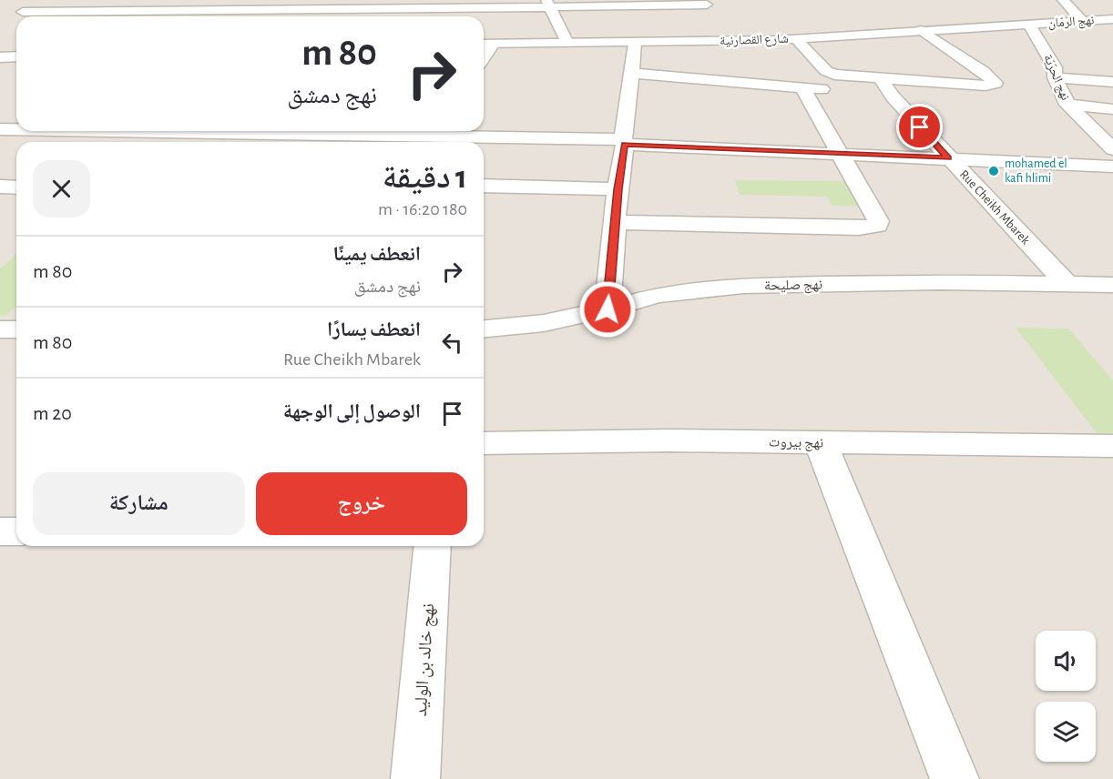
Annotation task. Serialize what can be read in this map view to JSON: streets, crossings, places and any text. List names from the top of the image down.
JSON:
{
  "streets": {
    "street": [
      "نهج الرمّان",
      "شارع القصارنية",
      "نهج الحرّيّة",
      "Rue Cheikh Mbarek",
      "نهج صليحة",
      "نهج بيروت",
      "نهج خالد بن الوليد"
    ]
  },
  "crossings": [
    ["نهج الرمّان", "شارع القصارنية"],
    ["نهج الرمّان", "نهج الحرّيّة"],
    ["شارع القصارنية", "نهج الحرّيّة"],
    ["Rue Cheikh Mbarek", "نهج صليحة"]
  ],
  "places": ["mohamed el kafi hlimi"],
  "page": {
    "turn": ["80 m", "نهج دمشق"],
    "heading": ["1 دقيقة", "180 m · 16:20"],
    "list": [
      {
        "name": "انعطف يمينًا",
        "note": "نهج دمشق",
        "value": "80 m"
      },
      {
        "name": "انعطف يسارًا",
        "note": "Rue Cheikh Mbarek",
        "value": "80 m"
      },
      {
        "name": "الوصول إلى الوجهة",
        "value": "20 m"
      }
    ],
    "buttons": ["خروج", "مشاركة"]
  }
}
